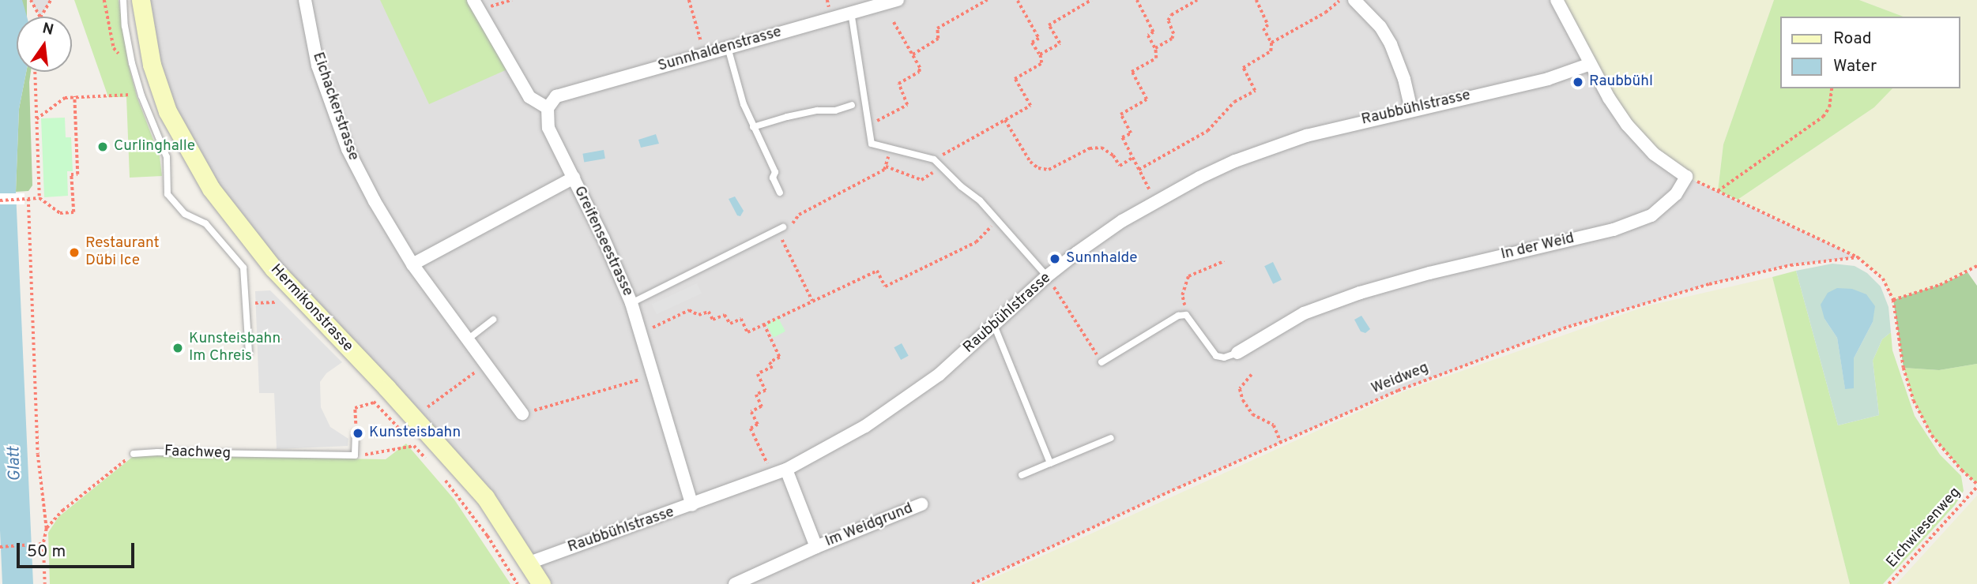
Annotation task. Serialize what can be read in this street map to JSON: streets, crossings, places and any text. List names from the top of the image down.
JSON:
{
  "streets": {
    "street": [
      "Sunnhaldenstrasse",
      "Eichackerstrasse",
      "Raubbühlstrasse",
      "Greifenseestrasse",
      "In der Weid",
      "Hermikonstrasse",
      "Im Weidgrund"
    ],
    "lane": ["Faachweg"],
    "path": ["Weidweg", "Eichwiesenweg"]
  },
  "crossings": [
    ["Sunnhaldenstrasse", "Greifenseestrasse"],
    ["Raubbühlstrasse", "Greifenseestrasse"],
    ["Raubbühlstrasse", "Hermikonstrasse"],
    ["Raubbühlstrasse", "Im Weidgrund"]
  ],
  "water": ["Glatt"],
  "places": [
    "Raubbühl",
    "Curlinghalle",
    "Restaurant Dübi Ice",
    "Sunnhalde",
    "Kunsteisbahn Im Chreis",
    "Kunsteisbahn"
  ],
  "legend": ["Road", "Water"],
  "scale_bar": "50 m",
  "north": "top"
}
